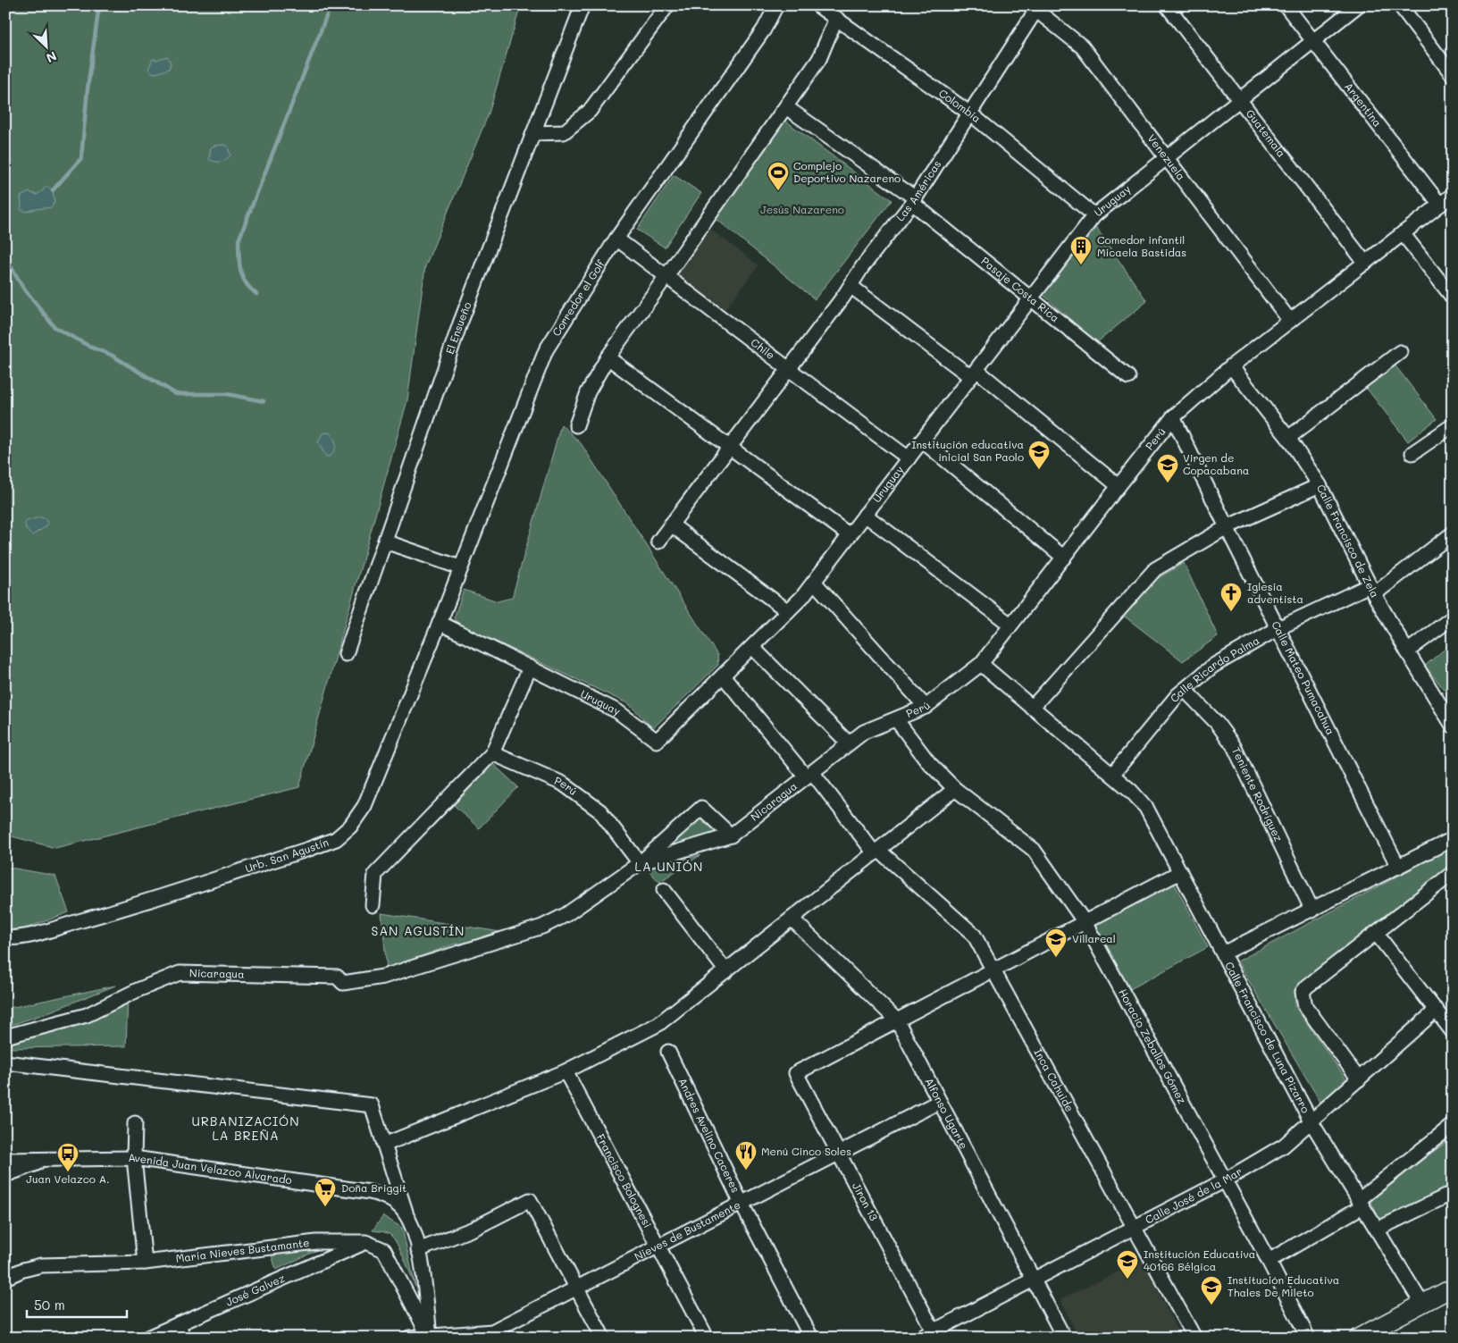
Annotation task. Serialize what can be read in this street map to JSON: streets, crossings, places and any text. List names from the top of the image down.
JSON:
{
  "streets": {
    "street": [
      "Argentina",
      "Colombia",
      "Guatemala",
      "Venezuela",
      "Las Américas",
      "Uruguay",
      "Pasaje Costa Rica",
      "Corredor el Golf",
      "El Ensueño",
      "Chile",
      "Perú",
      "Calle Francisco de Zela",
      "Calle Ricardo Palma",
      "Calle Mateo Pumacahua",
      "Teniente Rodríguez",
      "Nicaragua",
      "Urb. San Agustín",
      "Calle Francisco de Luna Pizarro",
      "Horacio Zeballos Gómez",
      "Inca Cahuide",
      "Alfonso Ugarte",
      "Andres Avelino Caceres",
      "Avenida Juan Velazco Alvarado",
      "Francisco Bolognesi",
      "Calle José de la Mar",
      "Jiron 13",
      "Nieves de Bustamente",
      "María Nieves Bustamante",
      "José Galvez"
    ]
  },
  "crossings": [
    ["Argentina", "Uruguay"],
    ["Argentina", "Perú"],
    ["Colombia", "Las Américas"],
    ["Colombia", "Uruguay"],
    ["Guatemala", "Uruguay"],
    ["Guatemala", "Perú"],
    ["Venezuela", "Las Américas"],
    ["Venezuela", "Uruguay"],
    ["Venezuela", "Perú"],
    ["Las Américas", "Pasaje Costa Rica"],
    ["Las Américas", "Chile"],
    ["Uruguay", "Pasaje Costa Rica"],
    ["Uruguay", "Corredor el Golf"],
    ["Uruguay", "Chile"],
    ["Uruguay", "Urb. San Agustín"],
    ["Uruguay", "Inca Cahuide"],
    ["Corredor el Golf", "Chile"],
    ["Corredor el Golf", "Urb. San Agustín"],
    ["Perú", "Calle Francisco de Zela"],
    ["Perú", "Calle Mateo Pumacahua"],
    ["Perú", "Nicaragua"],
    ["Perú", "Calle Francisco de Luna Pizarro"],
    ["Perú", "Horacio Zeballos Gómez"],
    ["Calle Francisco de Zela", "Calle Ricardo Palma"],
    ["Calle Ricardo Palma", "Calle Mateo Pumacahua"],
    ["Calle Ricardo Palma", "Teniente Rodríguez"],
    ["Calle Ricardo Palma", "Calle Francisco de Luna Pizarro"],
    ["Nicaragua", "Horacio Zeballos Gómez"],
    ["Nicaragua", "Inca Cahuide"],
    ["Calle Francisco de Luna Pizarro", "Calle José de la Mar"],
    ["Horacio Zeballos Gómez", "Calle José de la Mar"],
    ["Inca Cahuide", "Calle José de la Mar"],
    ["Alfonso Ugarte", "Calle José de la Mar"],
    ["Alfonso Ugarte", "Jiron 13"],
    ["Alfonso Ugarte", "Nieves de Bustamente"],
    ["Andres Avelino Caceres", "Nieves de Bustamente"],
    ["Francisco Bolognesi", "Nieves de Bustamente"],
    ["Calle José de la Mar", "Jiron 13"],
    ["Jiron 13", "Nieves de Bustamente"],
    ["Nieves de Bustamente", "María Nieves Bustamante"],
    ["María Nieves Bustamante", "José Galvez"]
  ],
  "districts": ["LA UNIÓN", "SAN AGUSTÍN", "URBANIZACIÓN LA BREÑA"],
  "parks": ["Jesús Nazareno"],
  "places": {
    "sports": ["Complejo Deportivo Nazareno"],
    "building": ["Comedor infantil Micaela Bastidas"],
    "school or university": [
      "Institución educativa inicial San Paolo",
      "Virgen de Copacabana",
      "Villareal",
      "Institución Educativa 40166 Bélgica",
      "Institución Educativa Thales De Mileto"
    ],
    "church": ["Iglesia adventista"],
    "restaurant": ["Menú Cinco Soles"],
    "bus stop": ["Juan Velazco A."],
    "supermarket": ["Doña Briggit"]
  },
  "scale_bar": "50 m",
  "north": "bottom right"
}
